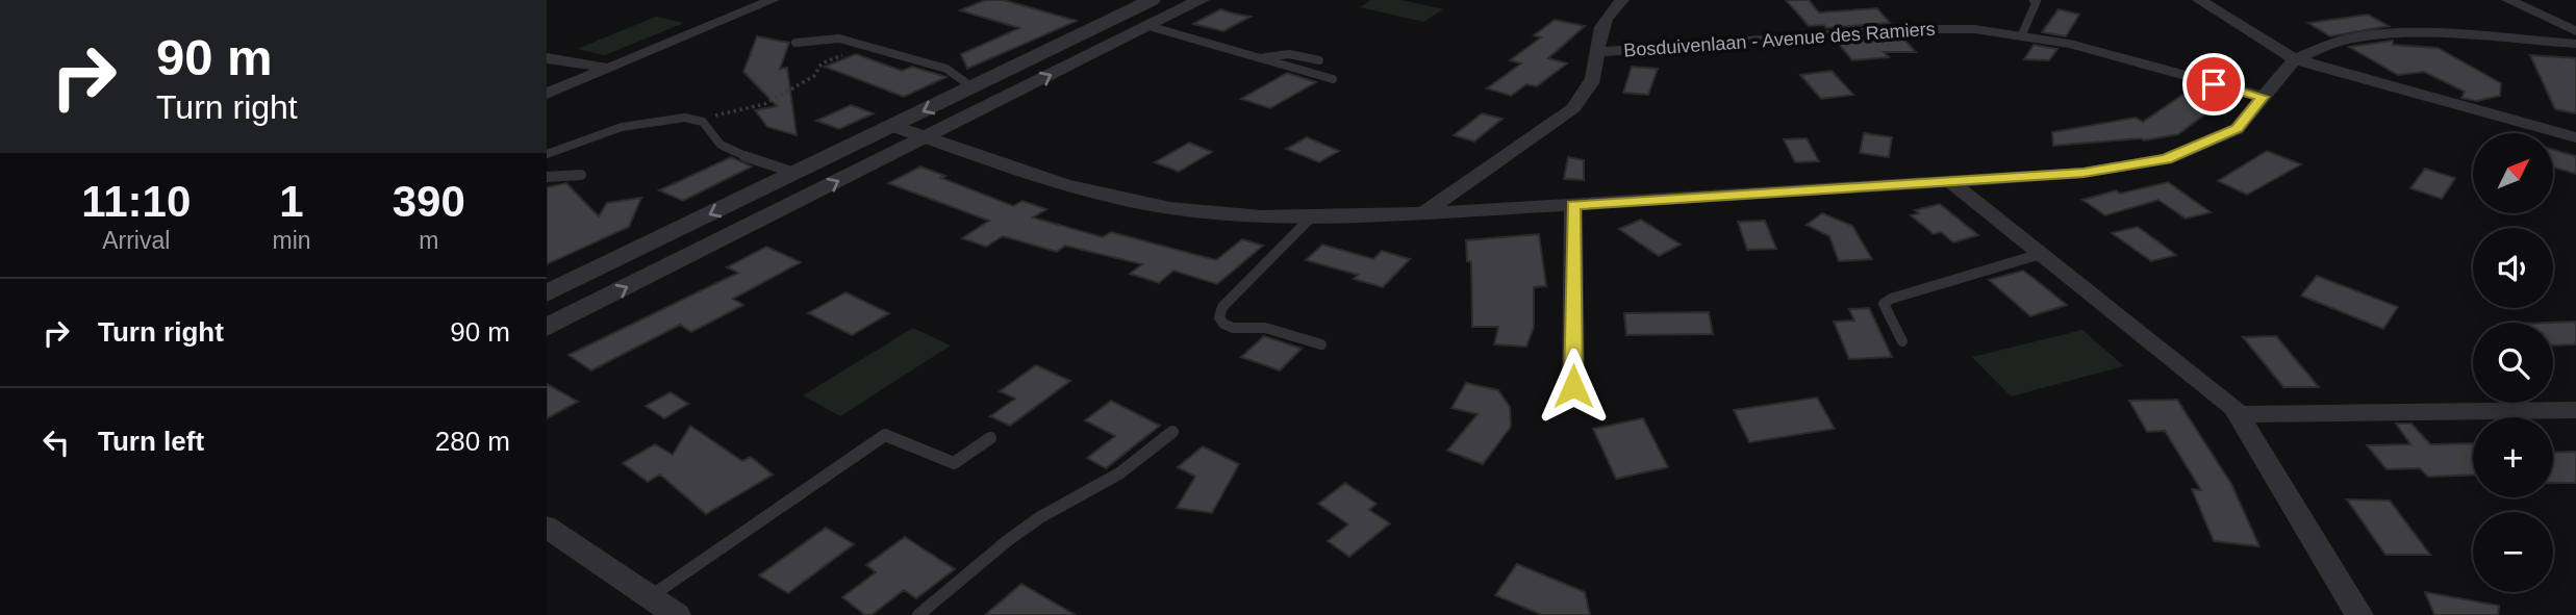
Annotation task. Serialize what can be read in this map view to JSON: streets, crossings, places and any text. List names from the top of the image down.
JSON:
{
  "streets": {
    "street": ["Bosduivenlaan - Avenue des Ramiers"]
  },
  "north": "top right",
  "page": {
    "turn": ["90 m", "Turn right"],
    "map_buttons": ["+", "−"],
    "eta": [
      "11:10",
      "Arrival",
      "1",
      "min",
      "390",
      "m"
    ],
    "list": [
      {
        "name": "Turn right",
        "value": "90 m"
      },
      {
        "name": "Turn left",
        "value": "280 m"
      }
    ]
  }
}
